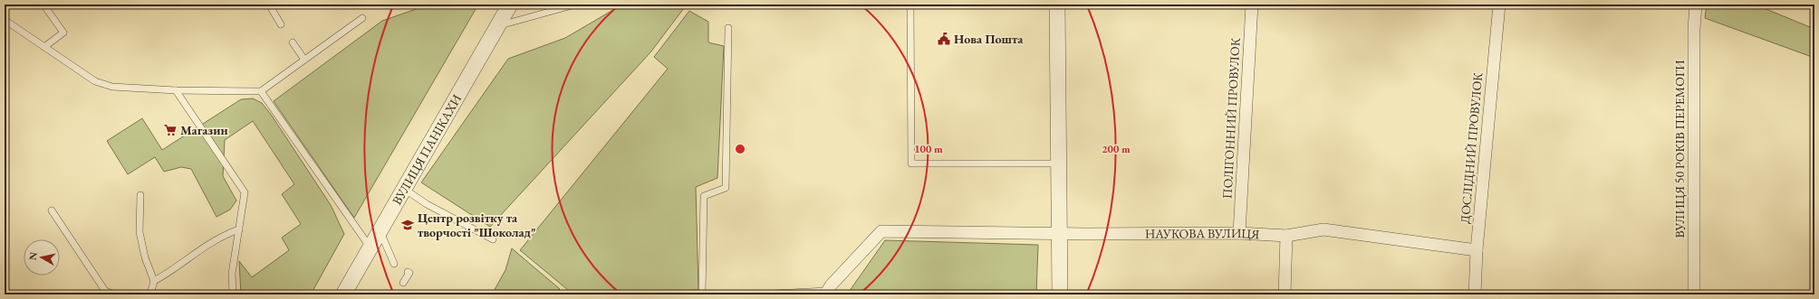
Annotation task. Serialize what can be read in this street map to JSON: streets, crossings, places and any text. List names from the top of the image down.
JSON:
{
  "streets": {
    "street": [
      "ПОЛІГОННИЙ ПРОВУЛОК",
      "ДОСЛІДНИЙ ПРОВУЛОК",
      "ВУЛИЦЯ ПАНІКАХИ",
      "ВУЛИЦЯ 50 РОКІВ ПЕРЕМОГИ",
      "НАУКОВА ВУЛИЦЯ"
    ]
  },
  "crossings": [
    ["ПОЛІГОННИЙ ПРОВУЛОК", "НАУКОВА ВУЛИЦЯ"],
    ["ДОСЛІДНИЙ ПРОВУЛОК", "НАУКОВА ВУЛИЦЯ"]
  ],
  "places": {
    "public building": ["Нова Пошта"],
    "supermarket": ["Магазин"],
    "school or university": ["Центр розвітку та творчості \"Шоколад\""]
  },
  "north": "left",
  "rings": ["100 m", "200 m"]
}
